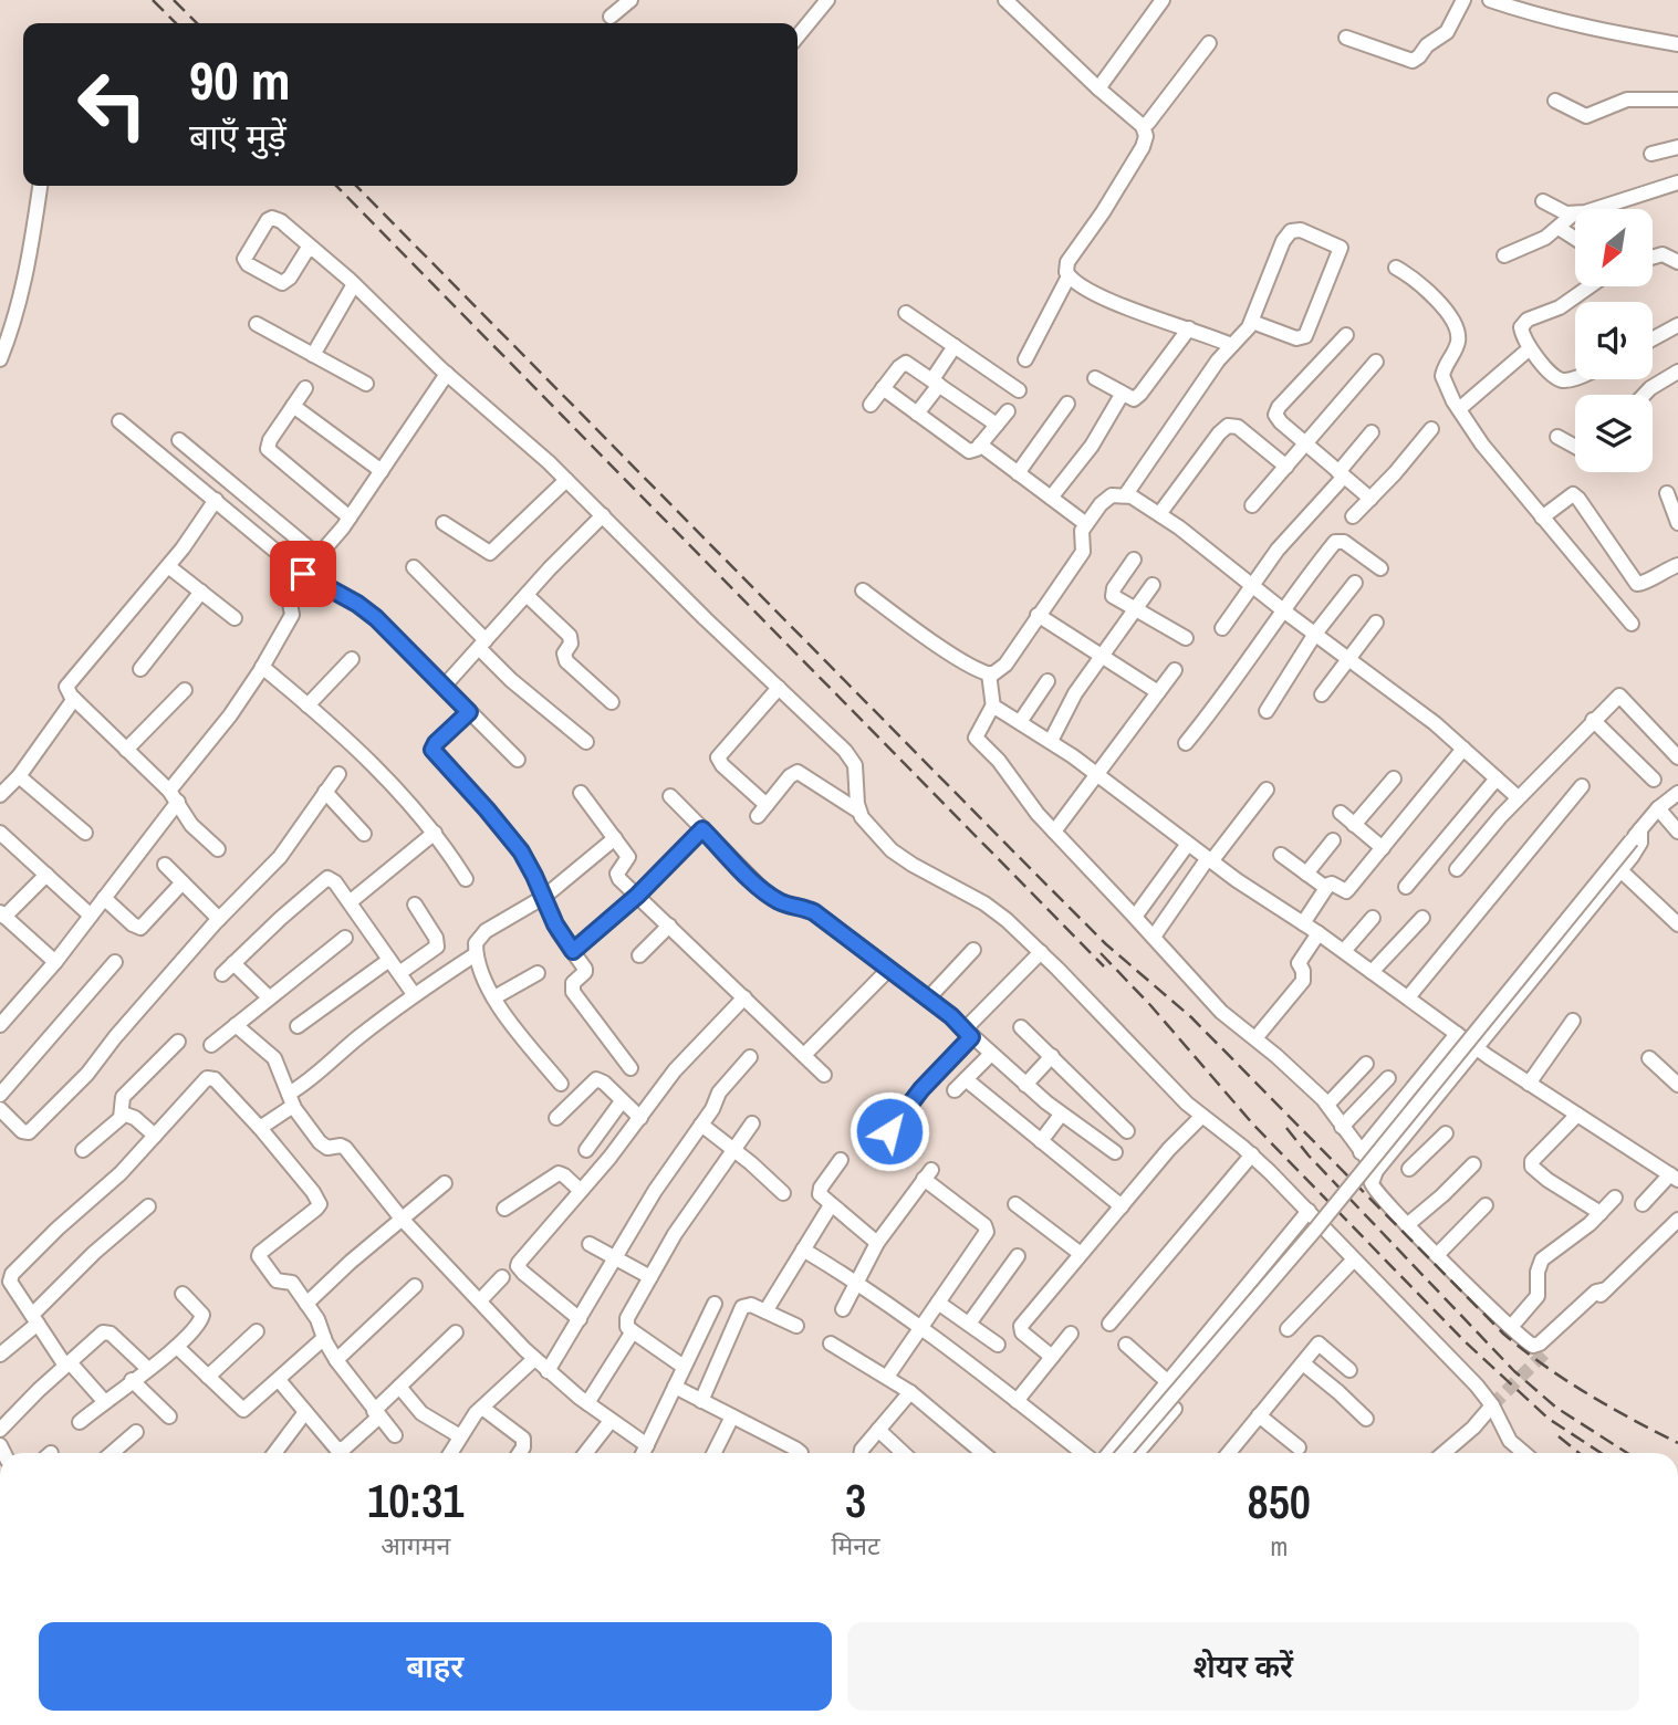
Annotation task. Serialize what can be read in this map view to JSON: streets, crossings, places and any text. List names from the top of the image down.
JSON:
{
  "north": "bottom left",
  "page": {
    "turn": ["90 m", "बाएँ मुड़ें"],
    "eta": [
      "10:31",
      "आगमन",
      "3",
      "मिनट",
      "850",
      "m"
    ],
    "buttons": ["बाहर", "शेयर करें"]
  }
}
